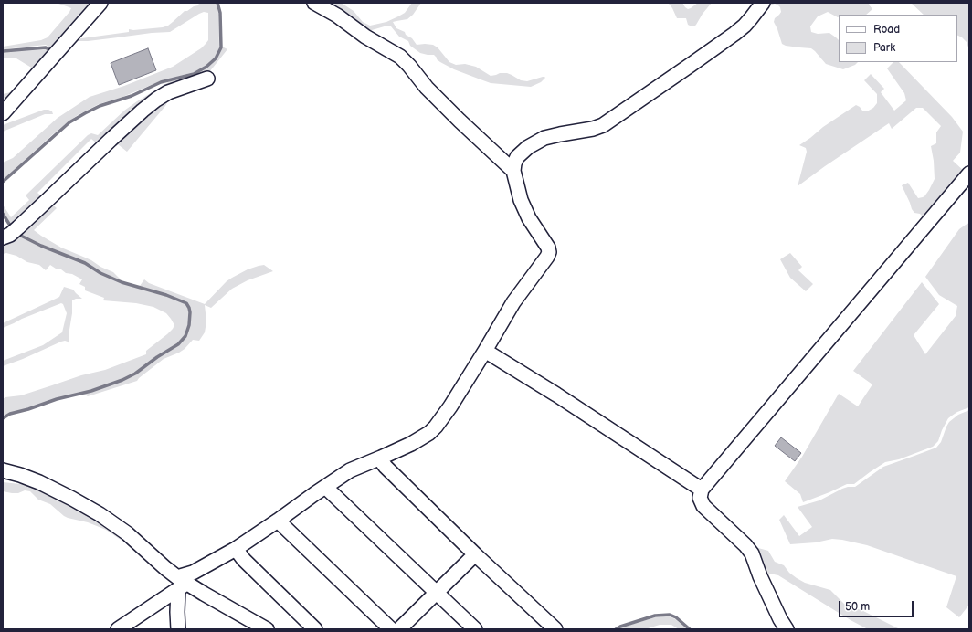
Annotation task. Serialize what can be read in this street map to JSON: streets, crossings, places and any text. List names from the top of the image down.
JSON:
{
  "legend": ["Road", "Park"],
  "scale_bar": "50 m"
}
